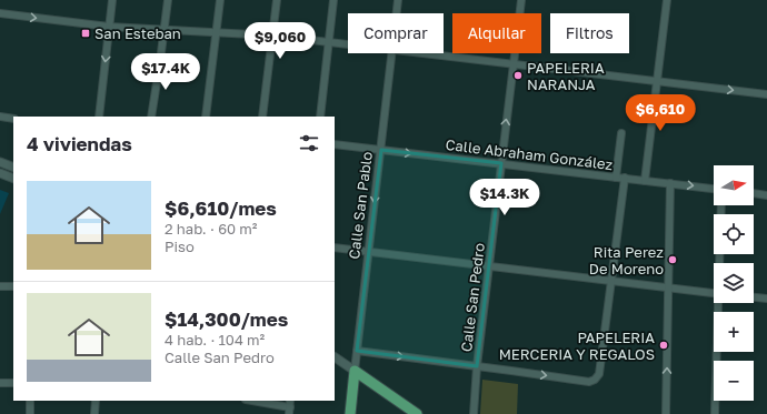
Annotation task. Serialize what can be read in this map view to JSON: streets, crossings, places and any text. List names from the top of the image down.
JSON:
{
  "streets": {
    "main road": ["Calle San Pablo"],
    "street": ["Calle Abraham González", "Calle San Pedro"]
  },
  "crossings": [
    ["Calle Abraham González", "Calle San Pablo"],
    ["Calle Abraham González", "Calle San Pedro"]
  ],
  "one_way": ["Calle Abraham González"],
  "places": {
    "transit": ["San Esteban"],
    "other": ["PAPELERIA NARANJA", "Rita Perez De Moreno", "PAPELERIA MERCERIA Y REGALOS"]
  },
  "north": "right",
  "page": {
    "chip": ["Comprar", "Alquilar", "Filtros"],
    "price": [
      "$9,060",
      "$17.4K",
      "$6,610",
      "$14.3K"
    ],
    "heading": "4 viviendas",
    "map_buttons": ["+", "−"],
    "list": [
      {
        "name": "$6,610/mes",
        "note": "2 hab. · 60 m² · Piso"
      },
      {
        "name": "$14,300/mes",
        "note": "4 hab. · 104 m² · Calle San Pedro"
      }
    ]
  }
}
